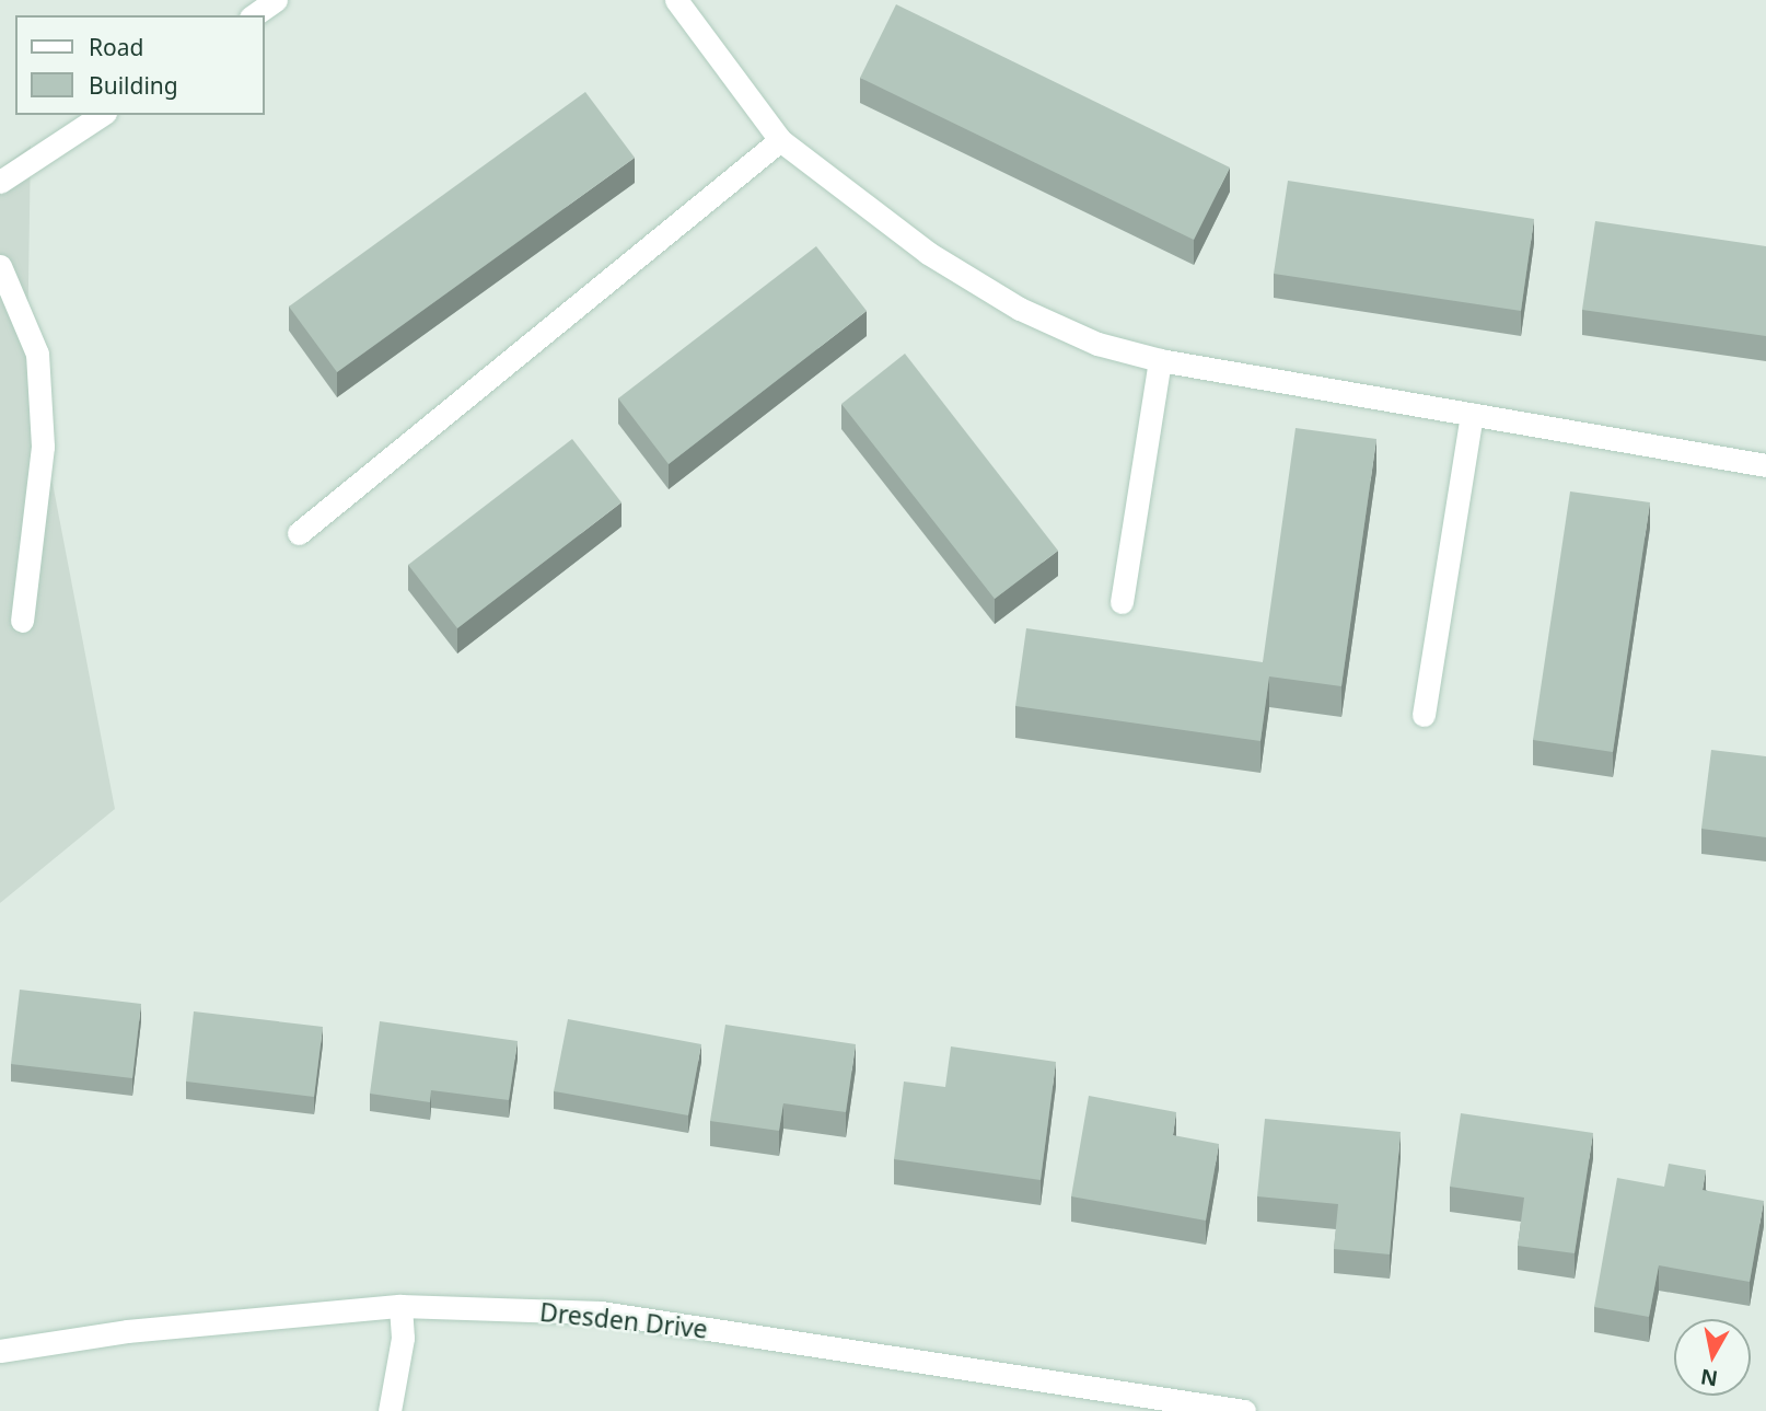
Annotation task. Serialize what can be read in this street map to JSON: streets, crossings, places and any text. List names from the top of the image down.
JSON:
{
  "streets": {
    "street": ["Dresden Drive"]
  },
  "legend": ["Road", "Building"],
  "north": "bottom"
}
